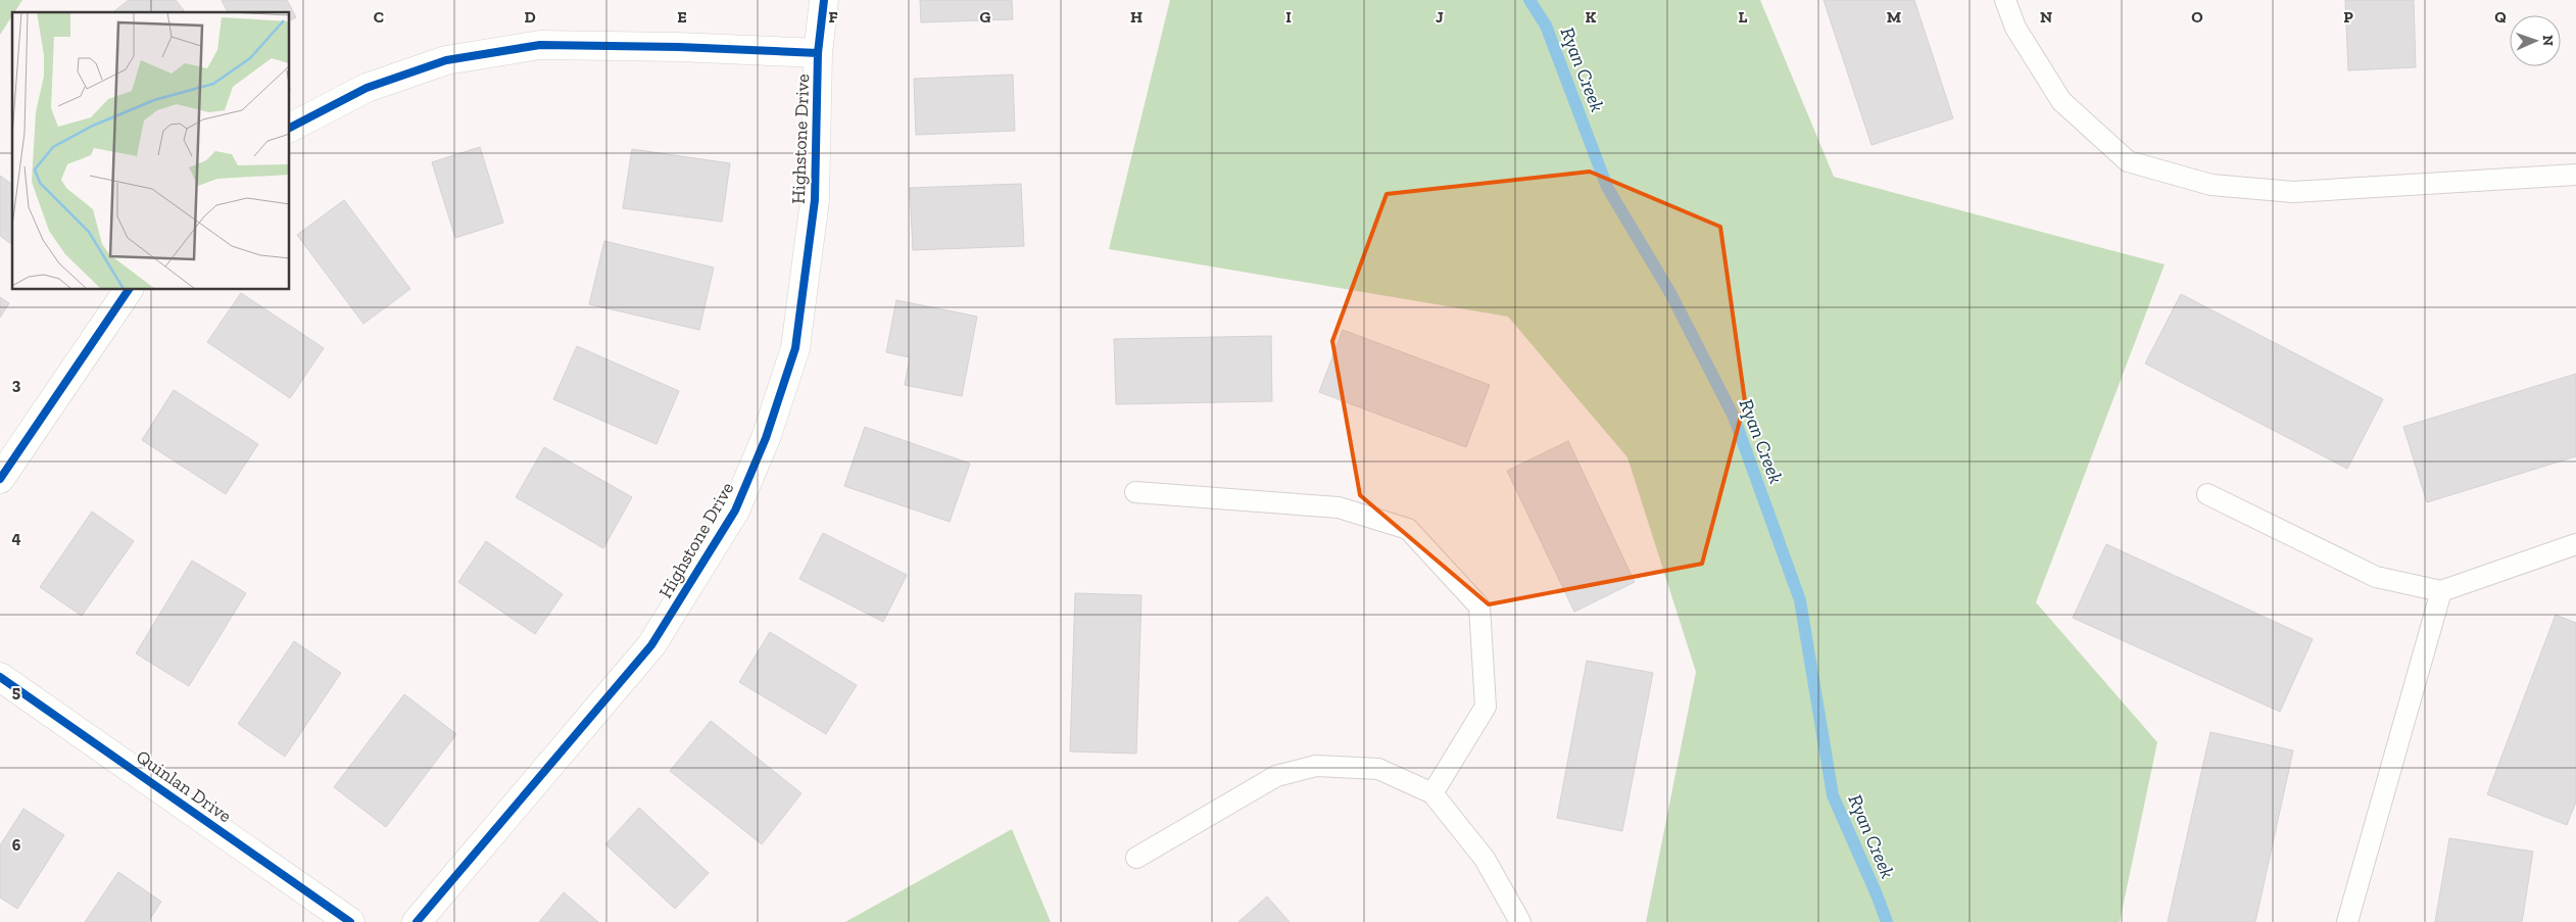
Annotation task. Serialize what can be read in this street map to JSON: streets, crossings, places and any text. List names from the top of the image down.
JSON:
{
  "streets": {
    "street": ["Highstone Drive", "Quinlan Drive"]
  },
  "water": ["Ryan Creek"],
  "north": "right",
  "grid": {
    "columns": [
      "C",
      "D",
      "E",
      "F",
      "G",
      "H",
      "I",
      "J",
      "K",
      "L",
      "M",
      "N",
      "O",
      "P",
      "Q"
    ],
    "rows": [
      "3",
      "4",
      "5",
      "6"
    ]
  }
}
